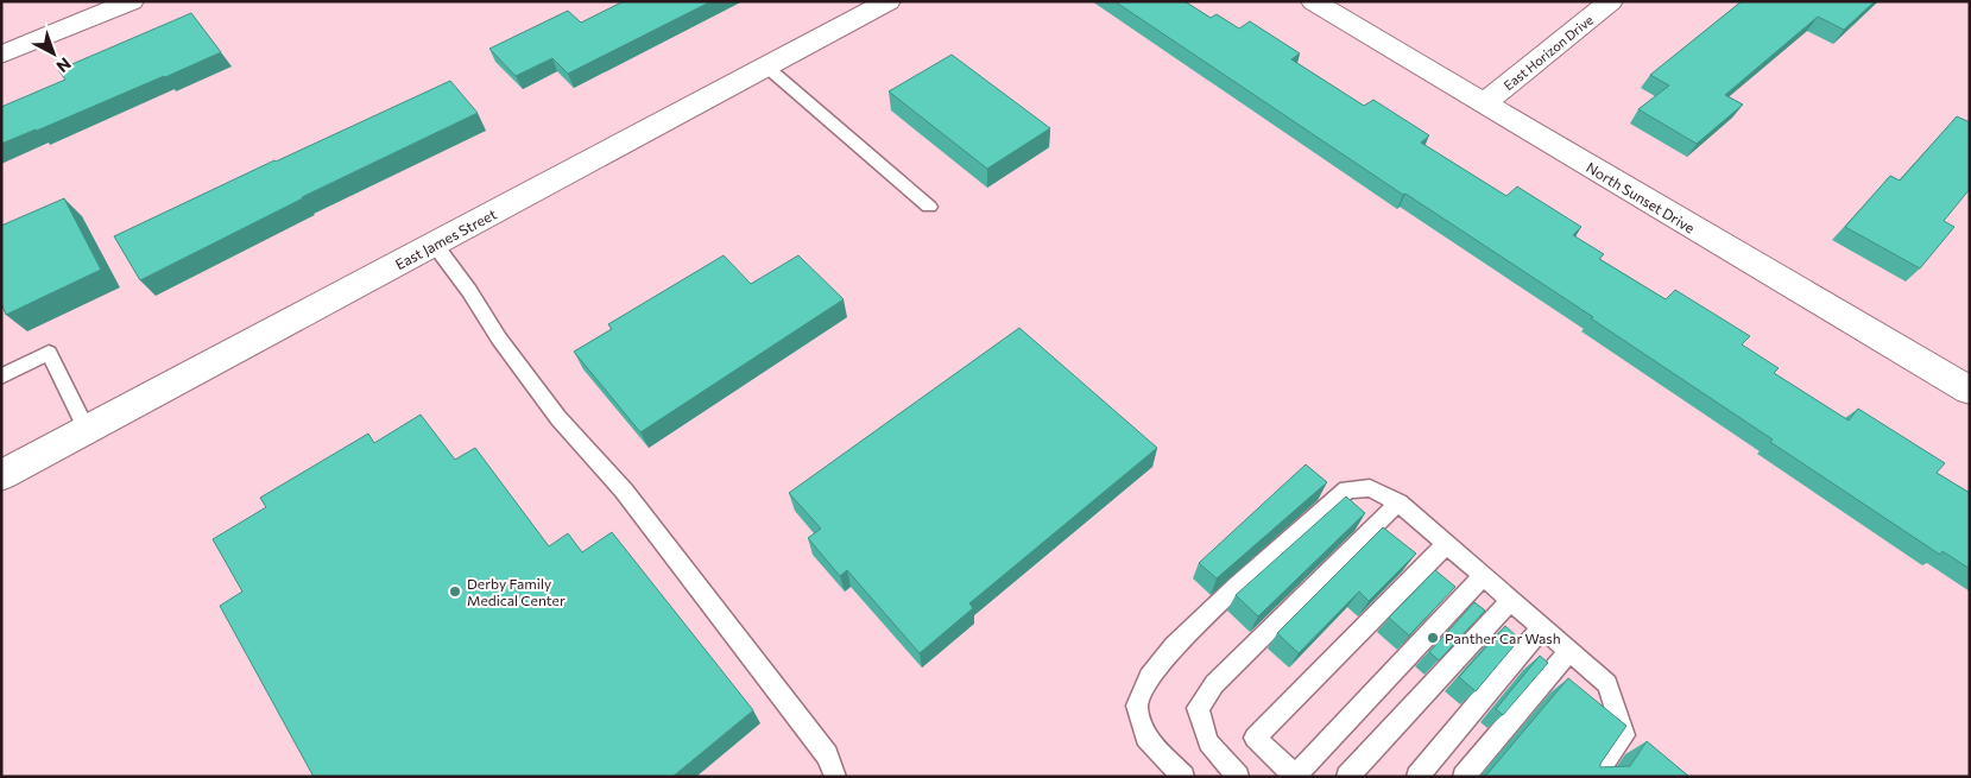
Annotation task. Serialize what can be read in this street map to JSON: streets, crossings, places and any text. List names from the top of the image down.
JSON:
{
  "streets": {
    "street": ["East Horizon Drive", "North Sunset Drive", "East James Street"]
  },
  "crossings": [
    ["East Horizon Drive", "North Sunset Drive"]
  ],
  "places": ["Derby Family Medical Center", "Panther Car Wash"],
  "north": "bottom right"
}
